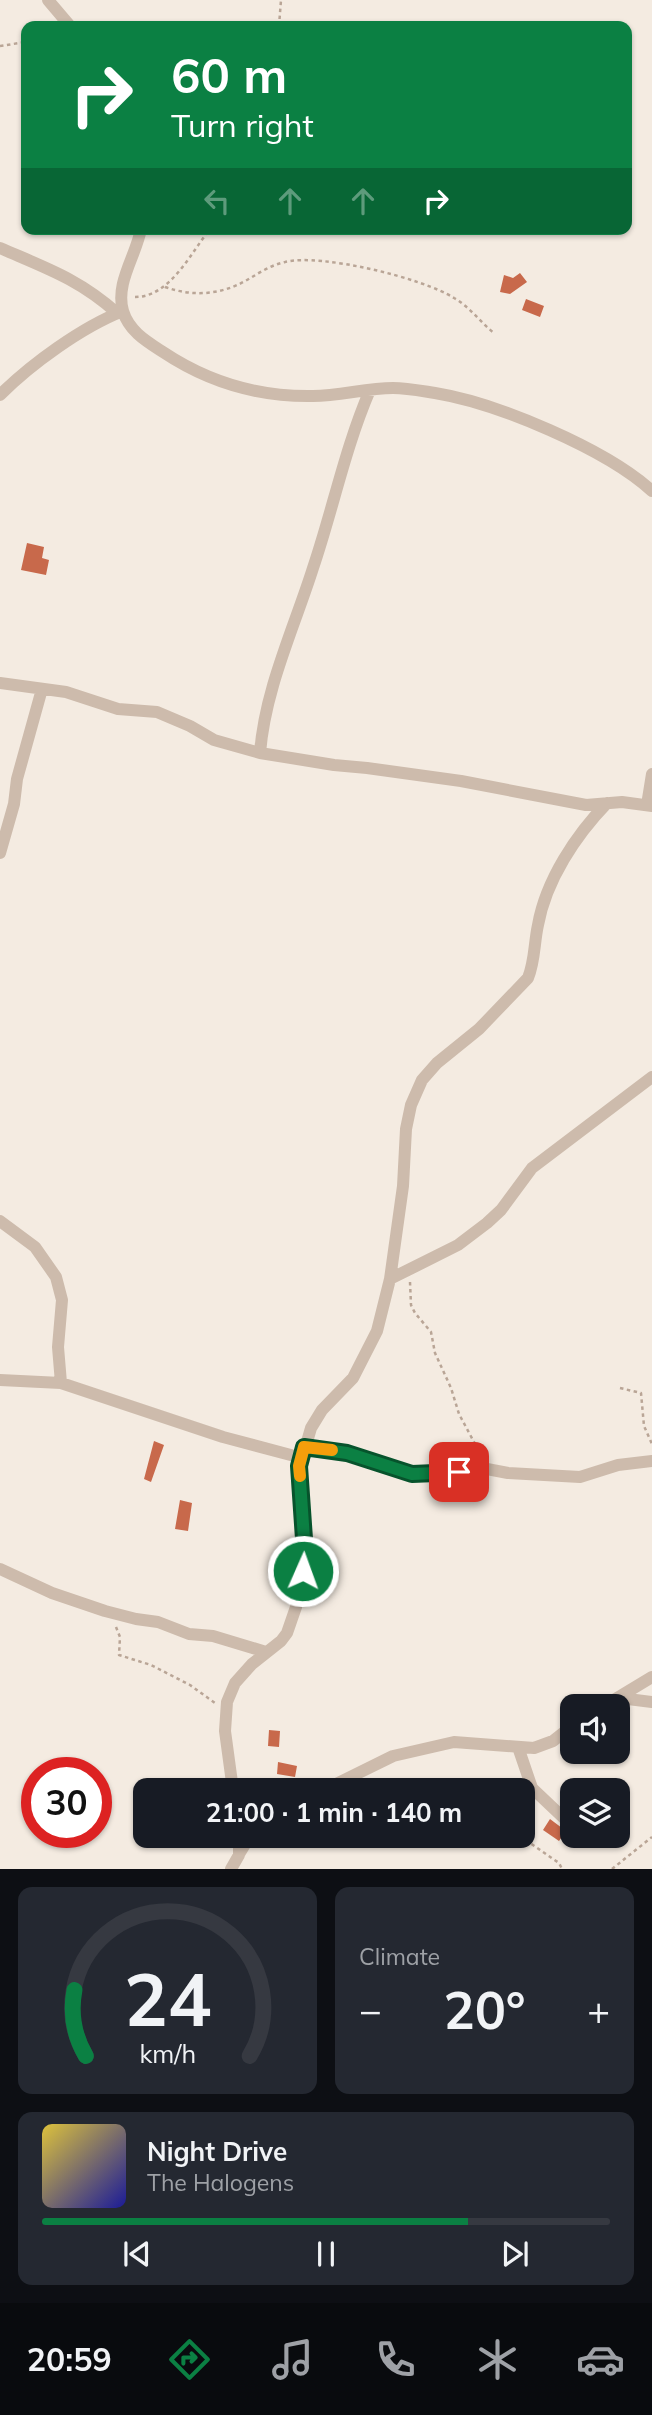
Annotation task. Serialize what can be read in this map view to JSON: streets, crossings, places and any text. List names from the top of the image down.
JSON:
{
  "page": {
    "turn": ["60 m", "Turn right"],
    "limit": "30",
    "trip": "21:00 · 1 min · 140 m",
    "tile": "Climate",
    "heat": ["−", "20°", "+"],
    "song": ["Night Drive", "The Halogens"],
    "tabs": "20:59",
    "gauge": ["24", "km/h"]
  }
}
